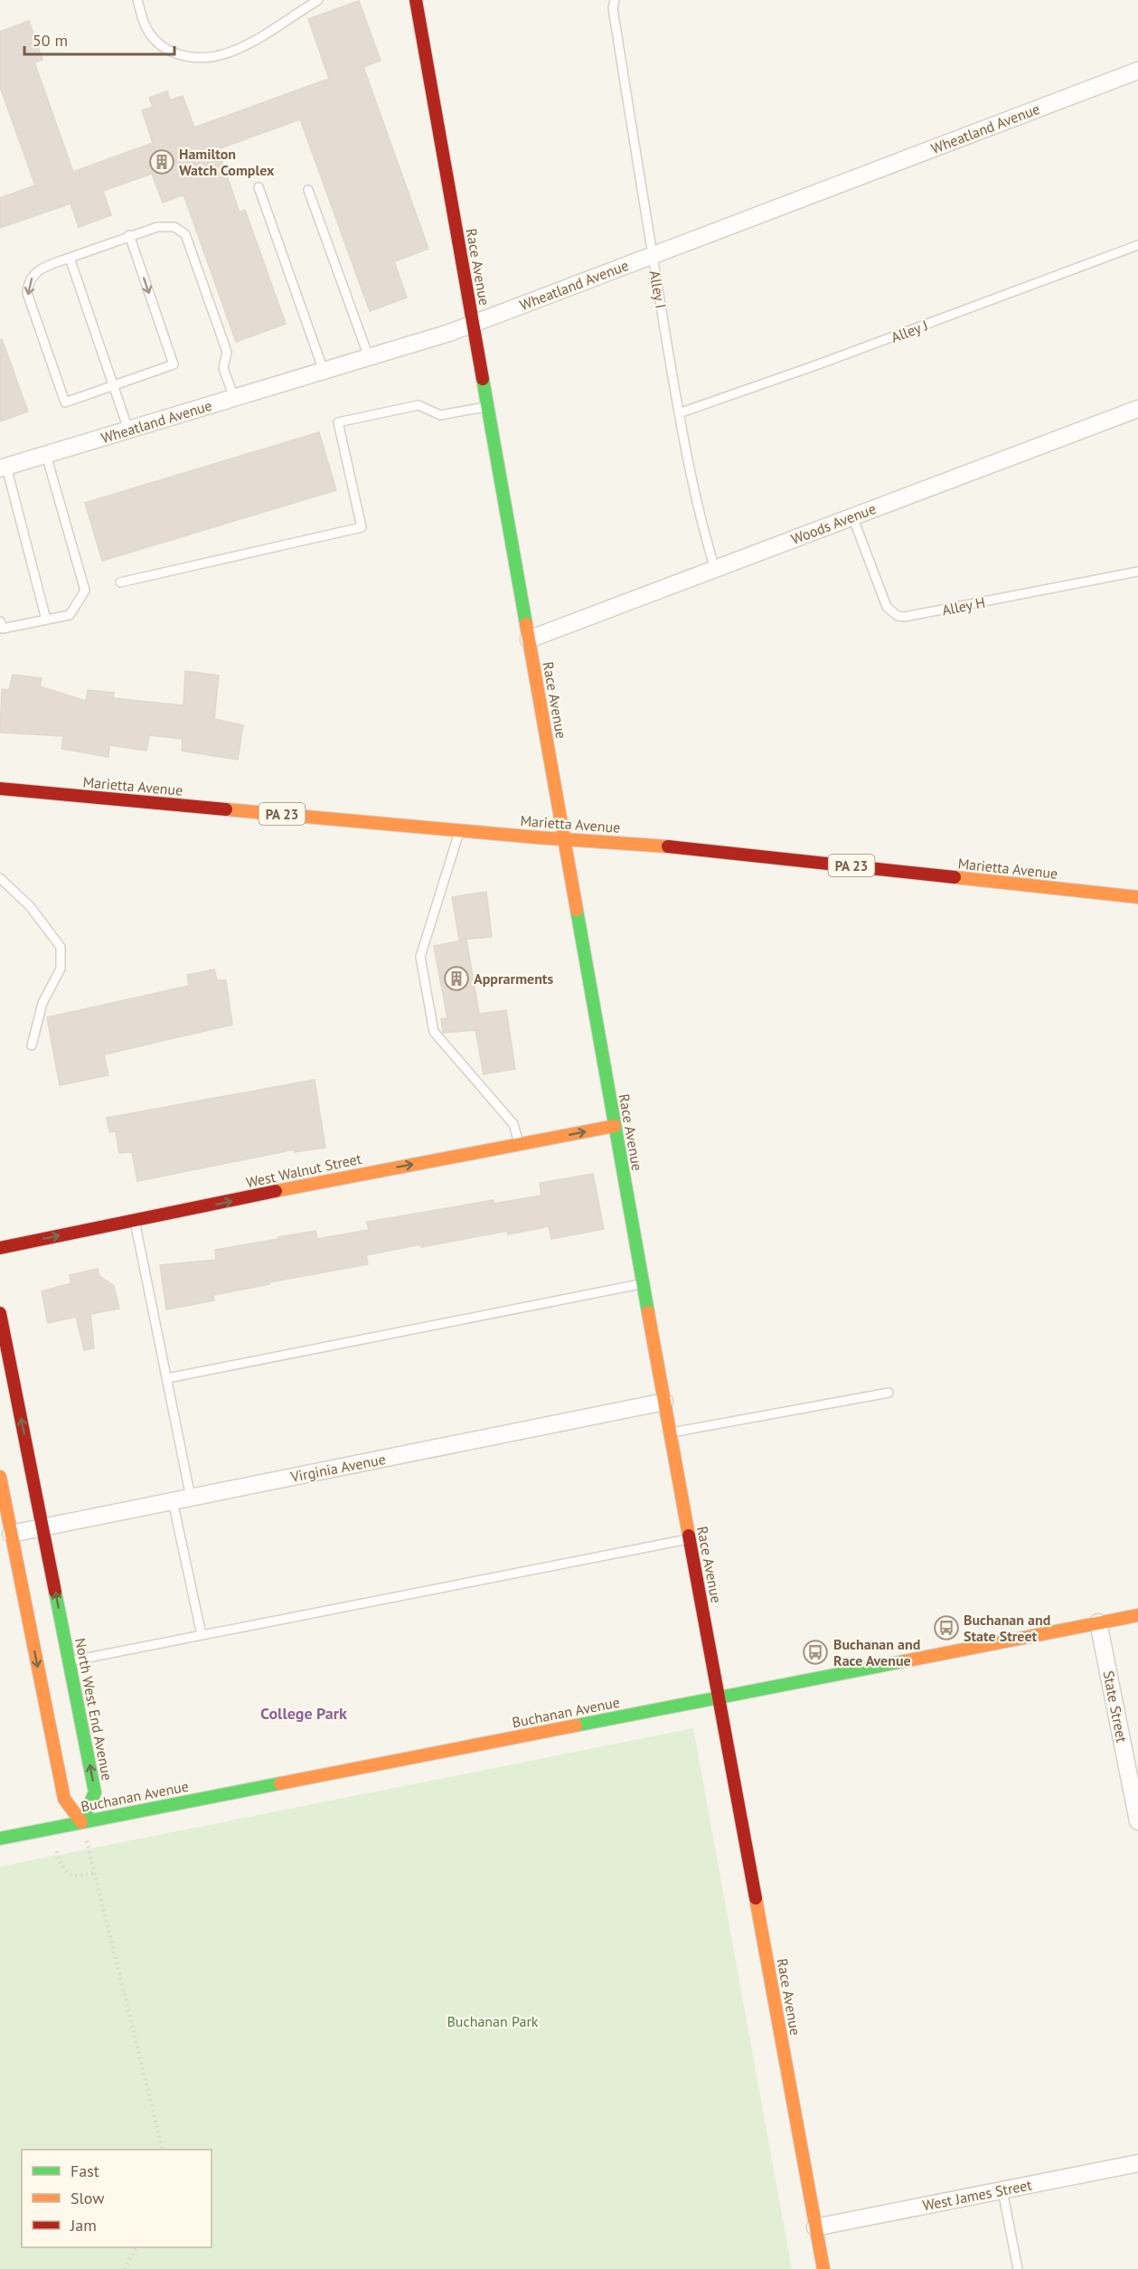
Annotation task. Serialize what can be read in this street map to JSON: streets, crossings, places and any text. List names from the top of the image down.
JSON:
{
  "streets": {
    "main road": [
      "Race Avenue",
      "Marietta Avenue",
      "PA 23",
      "West Walnut Street",
      "North West End Avenue",
      "Buchanan Avenue"
    ],
    "street": [
      "Wheatland Avenue",
      "Woods Avenue",
      "Virginia Avenue",
      "State Street",
      "West James Street"
    ],
    "lane": ["Alley I", "Alley J", "Alley H"]
  },
  "crossings": [
    ["Wheatland Avenue", "Race Avenue"],
    ["Wheatland Avenue", "Alley I"],
    ["Race Avenue", "Woods Avenue"],
    ["Race Avenue", "Marietta Avenue"],
    ["Race Avenue", "West Walnut Street"],
    ["Race Avenue", "Virginia Avenue"],
    ["Race Avenue", "Buchanan Avenue"],
    ["Race Avenue", "West James Street"],
    ["Alley I", "Alley J"],
    ["Alley I", "Woods Avenue"],
    ["Woods Avenue", "Alley H"],
    ["Virginia Avenue", "North West End Avenue"],
    ["State Street", "Buchanan Avenue"],
    ["North West End Avenue", "Buchanan Avenue"]
  ],
  "one_way": ["West Walnut Street"],
  "districts": ["College Park"],
  "parks": ["Buchanan Park"],
  "places": {
    "building": ["Hamilton Watch Complex", "Apprarments"],
    "bus stop": ["Buchanan and State Street", "Buchanan and Race Avenue"]
  },
  "legend": ["Fast", "Slow", "Jam"],
  "scale_bar": "50 m"
}
